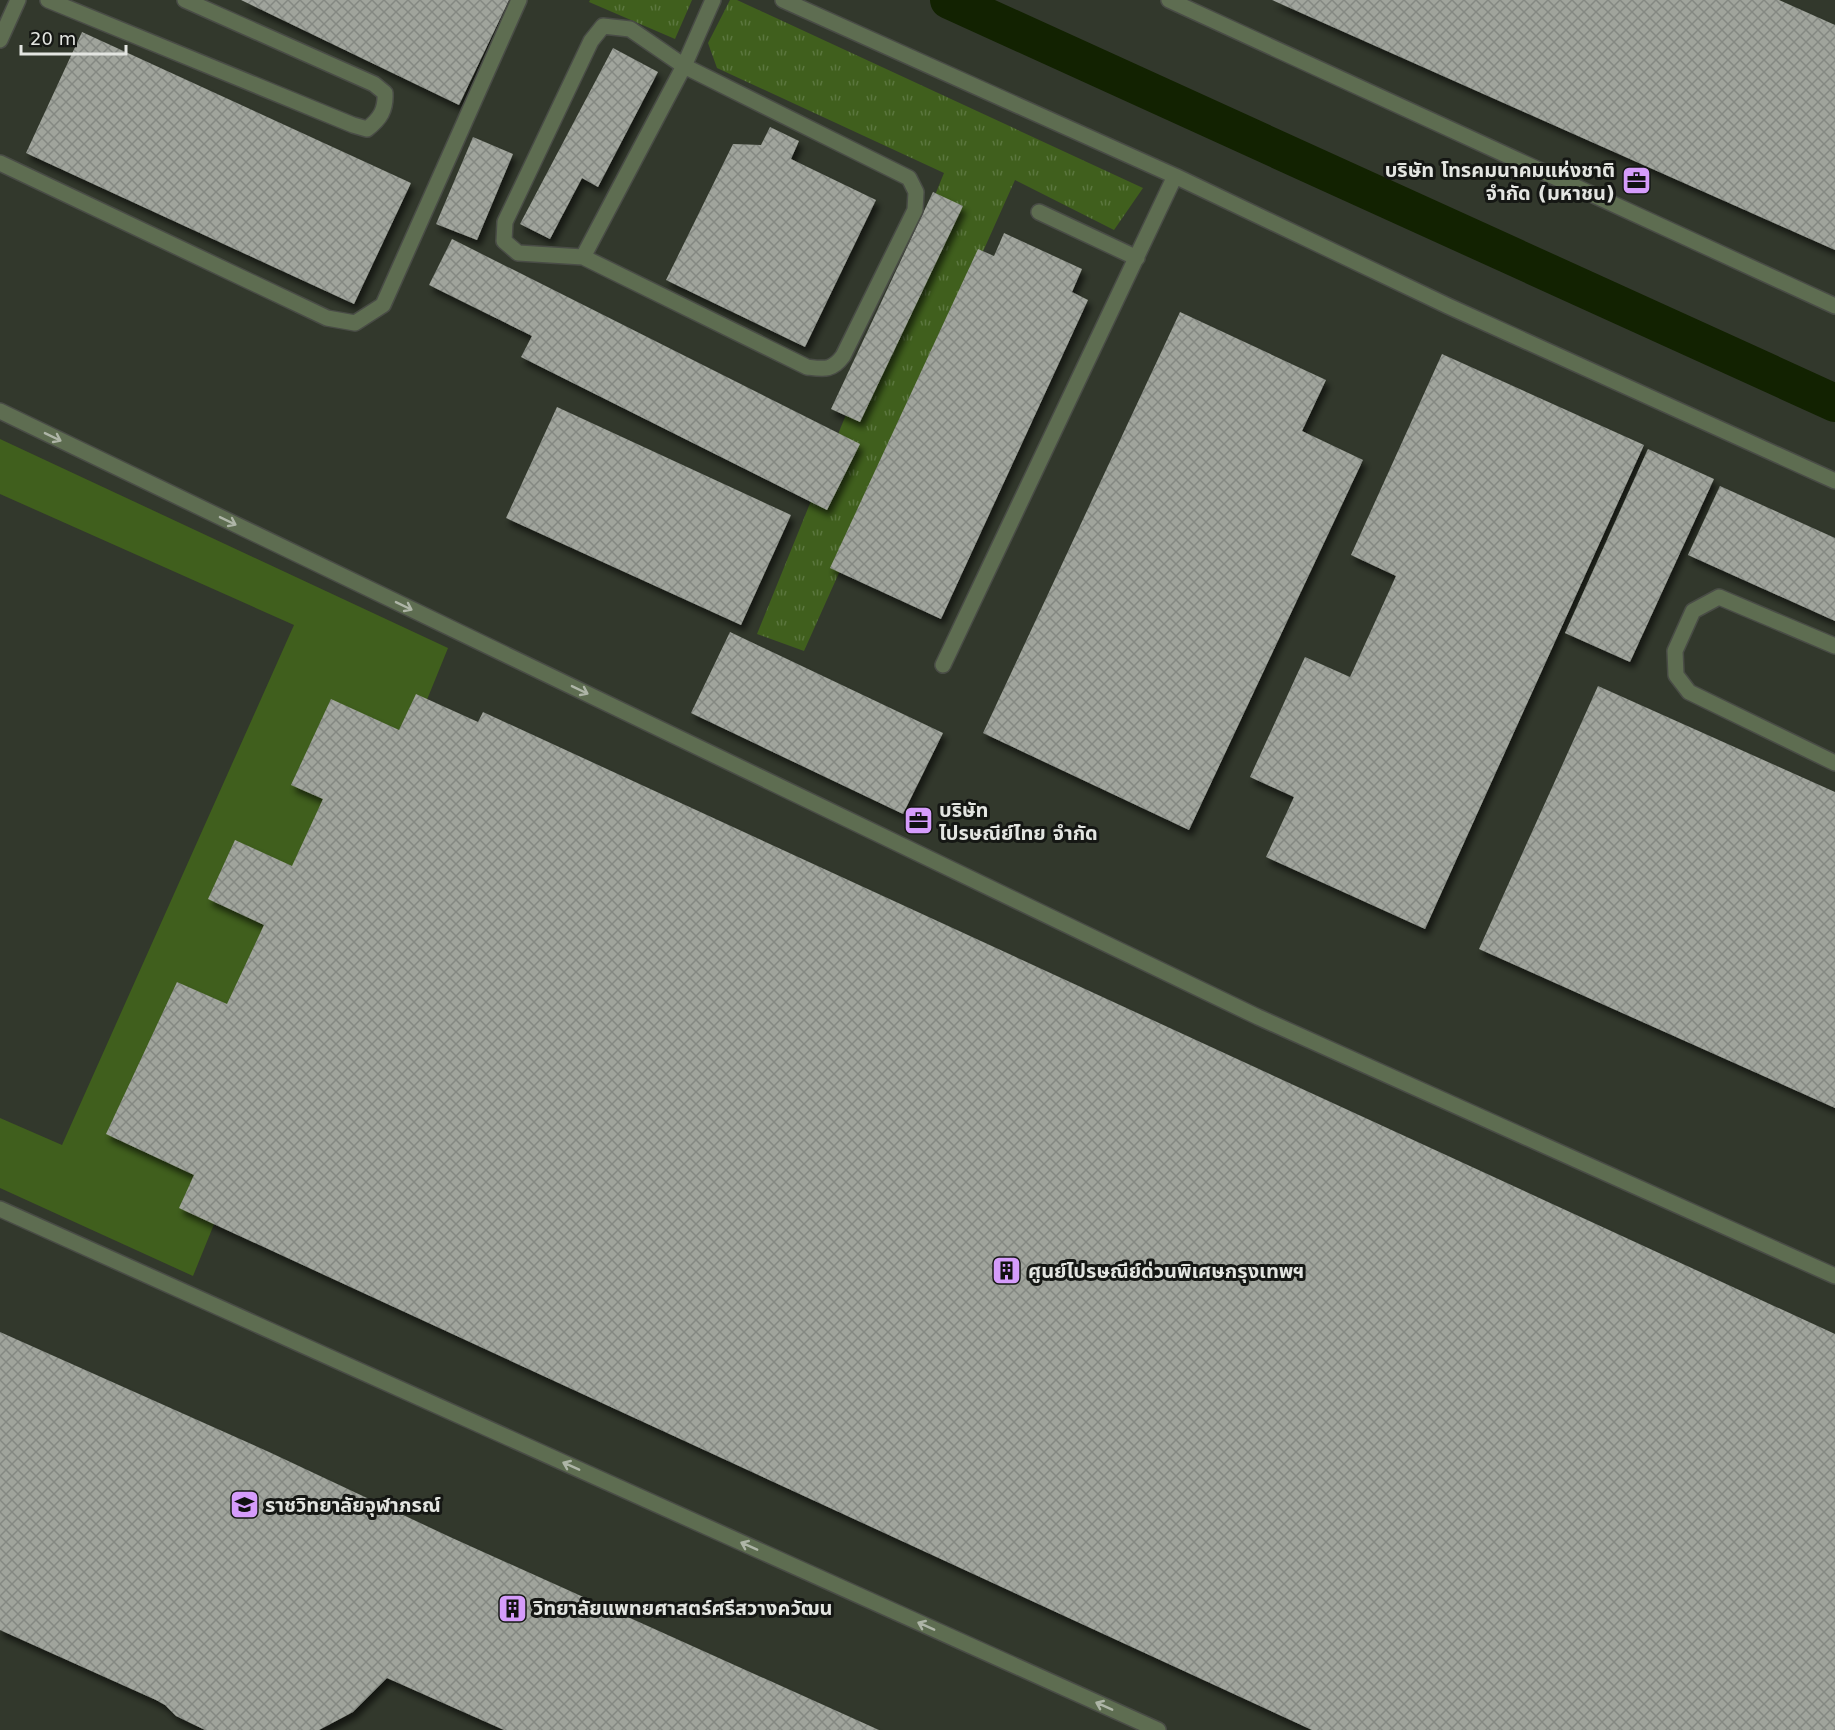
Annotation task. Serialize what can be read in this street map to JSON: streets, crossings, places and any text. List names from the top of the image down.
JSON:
{
  "places": {
    "office": ["บริษัท โทรคมนาคมแห่งชาติ จำกัด (มหาชน)", "บริษัท ไปรษณีย์ไทย จำกัด"],
    "building": ["ศูนย์ไปรษณีย์ด่วนพิเศษกรุงเทพฯ", "วิทยาลัยแพทยศาสตร์ศรีสวางควัฒน"],
    "school or university": ["ราชวิทยาลัยจุฬาภรณ์"]
  },
  "scale_bar": "20 m"
}
